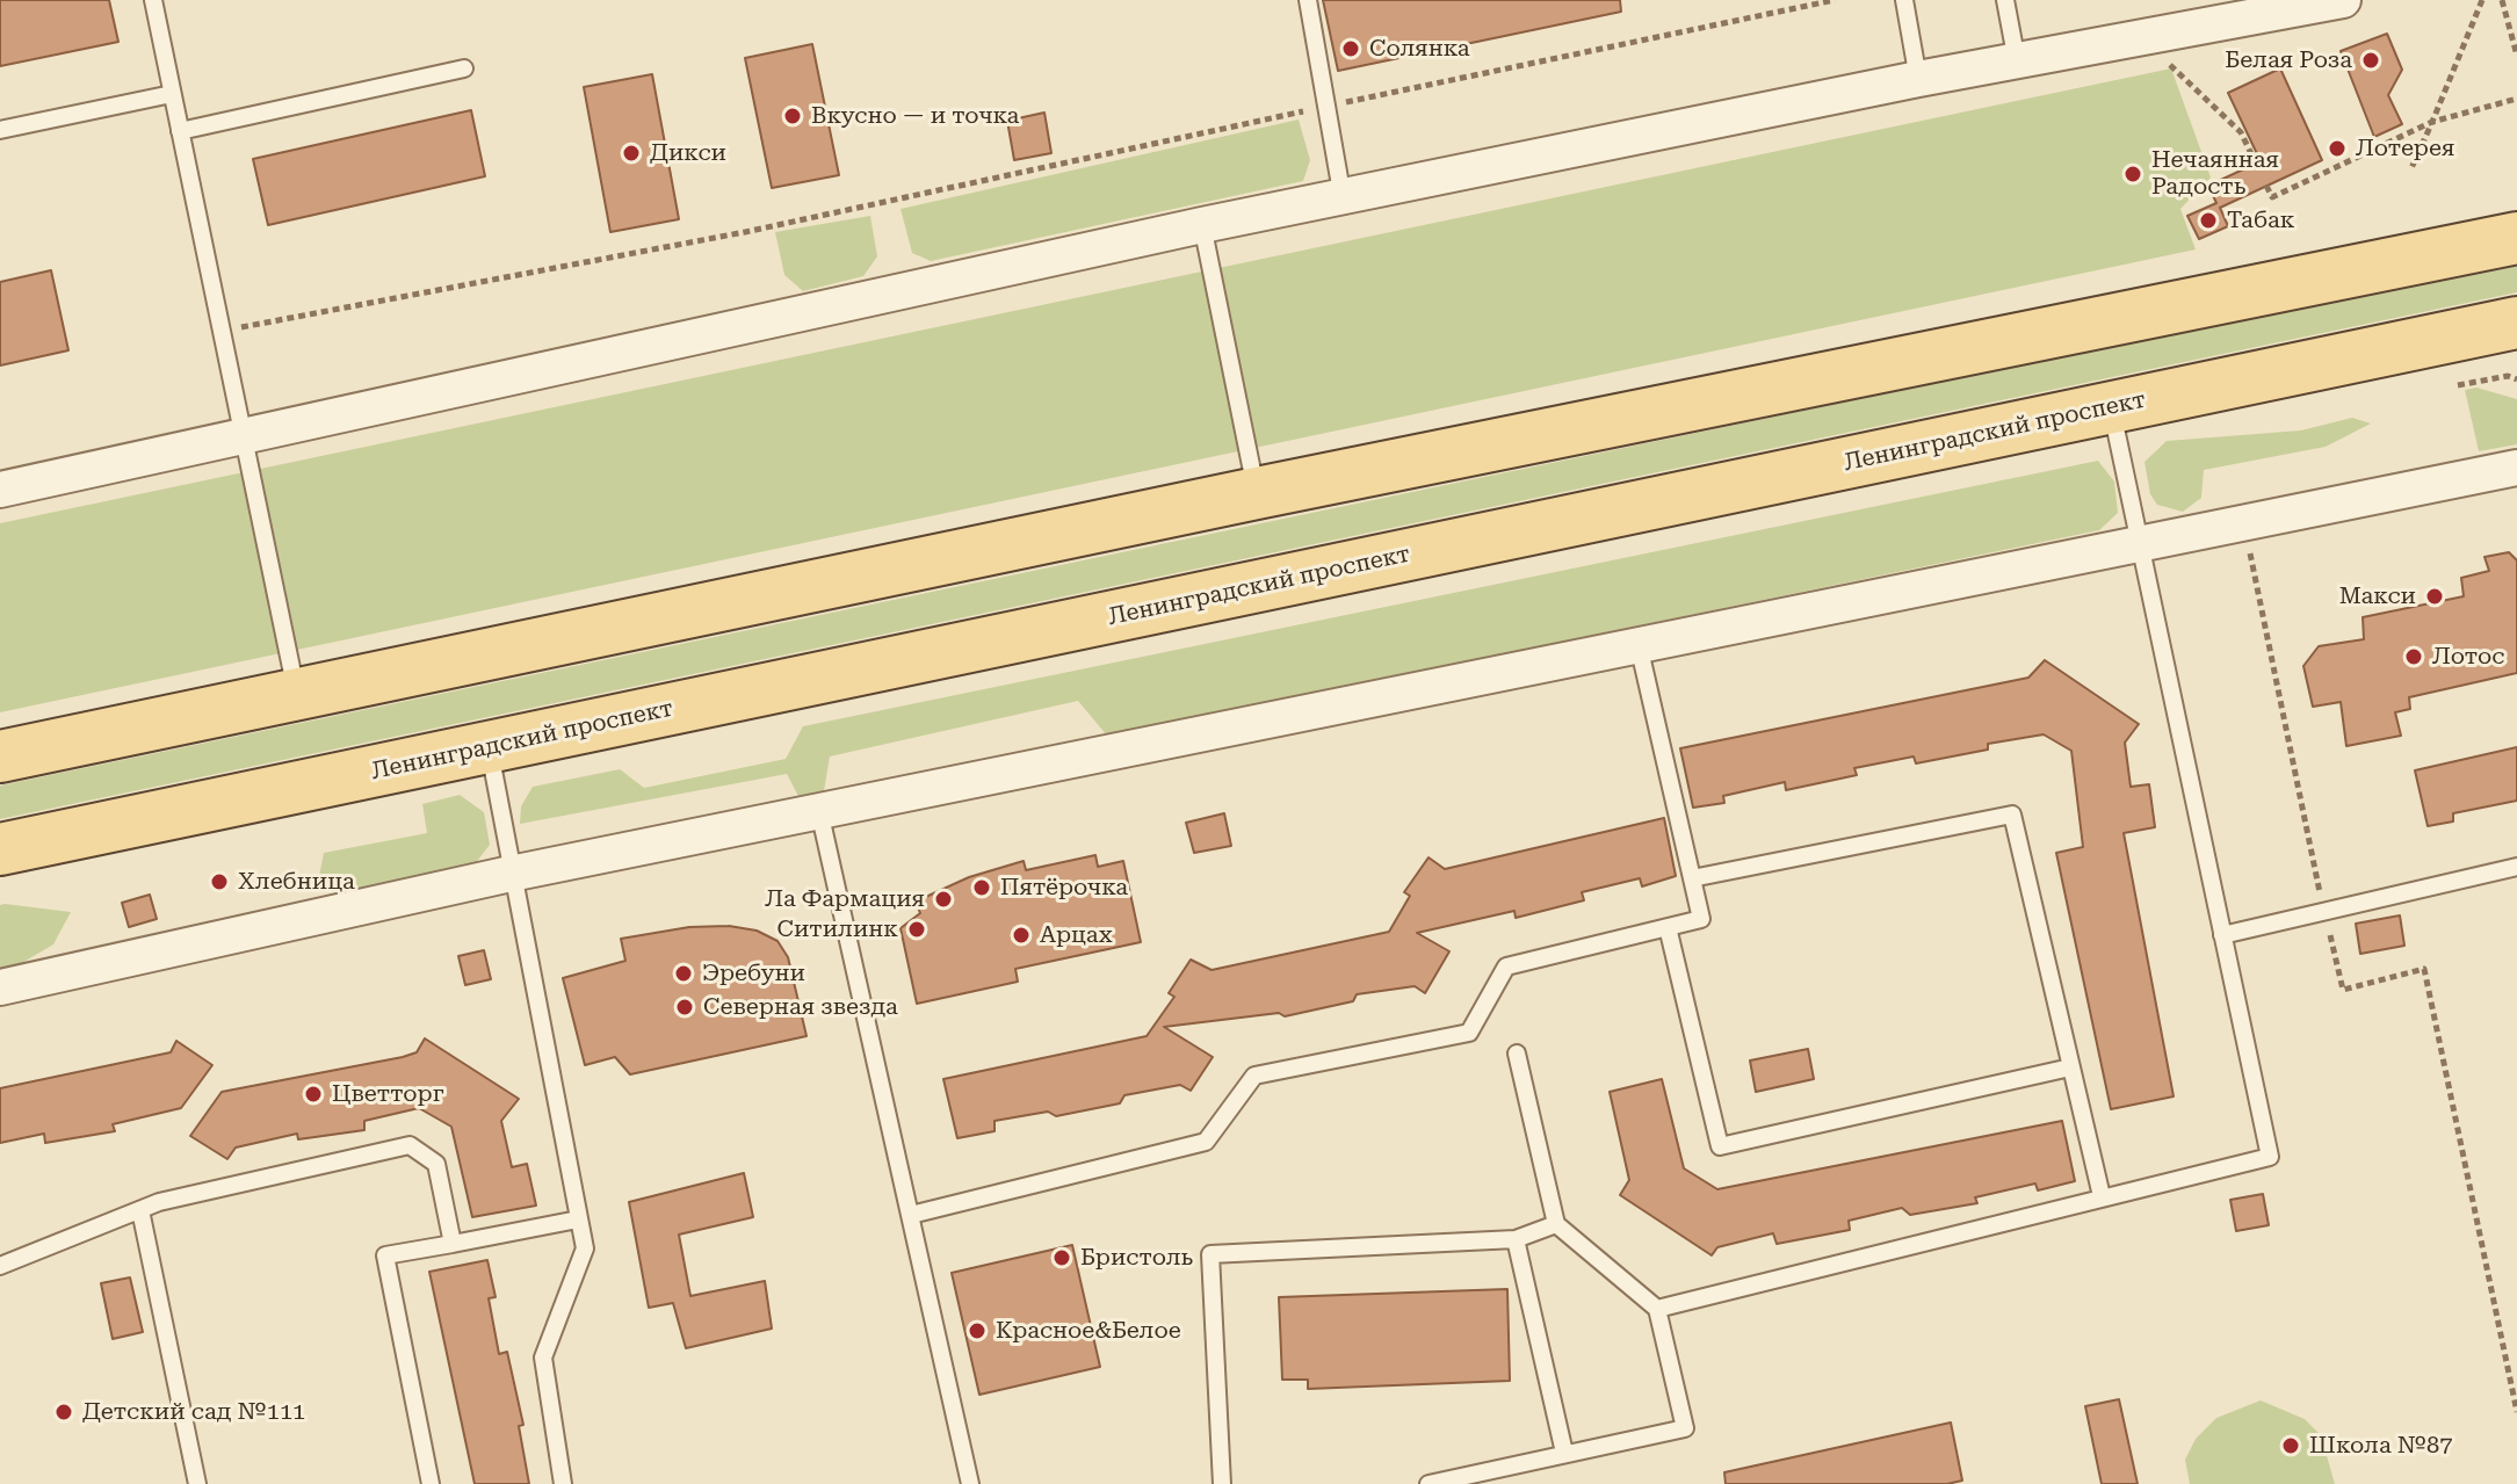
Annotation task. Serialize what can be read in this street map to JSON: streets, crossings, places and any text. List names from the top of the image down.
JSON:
{
  "streets": {
    "main road": ["Ленинградский проспект"]
  },
  "places": [
    "Солянка",
    "Белая Роза",
    "Вкусно — и точка",
    "Лотерея",
    "Дикси",
    "Нечаянная Радость",
    "Табак",
    "Макси",
    "Лотос",
    "Хлебница",
    "Пятёрочка",
    "Ла Фармация",
    "Ситилинк",
    "Арцах",
    "Эребуни",
    "Северная звезда",
    "Цветторг",
    "Бристоль",
    "Красное&Белое",
    "Детский сад №111",
    "Школа №87"
  ]
}
